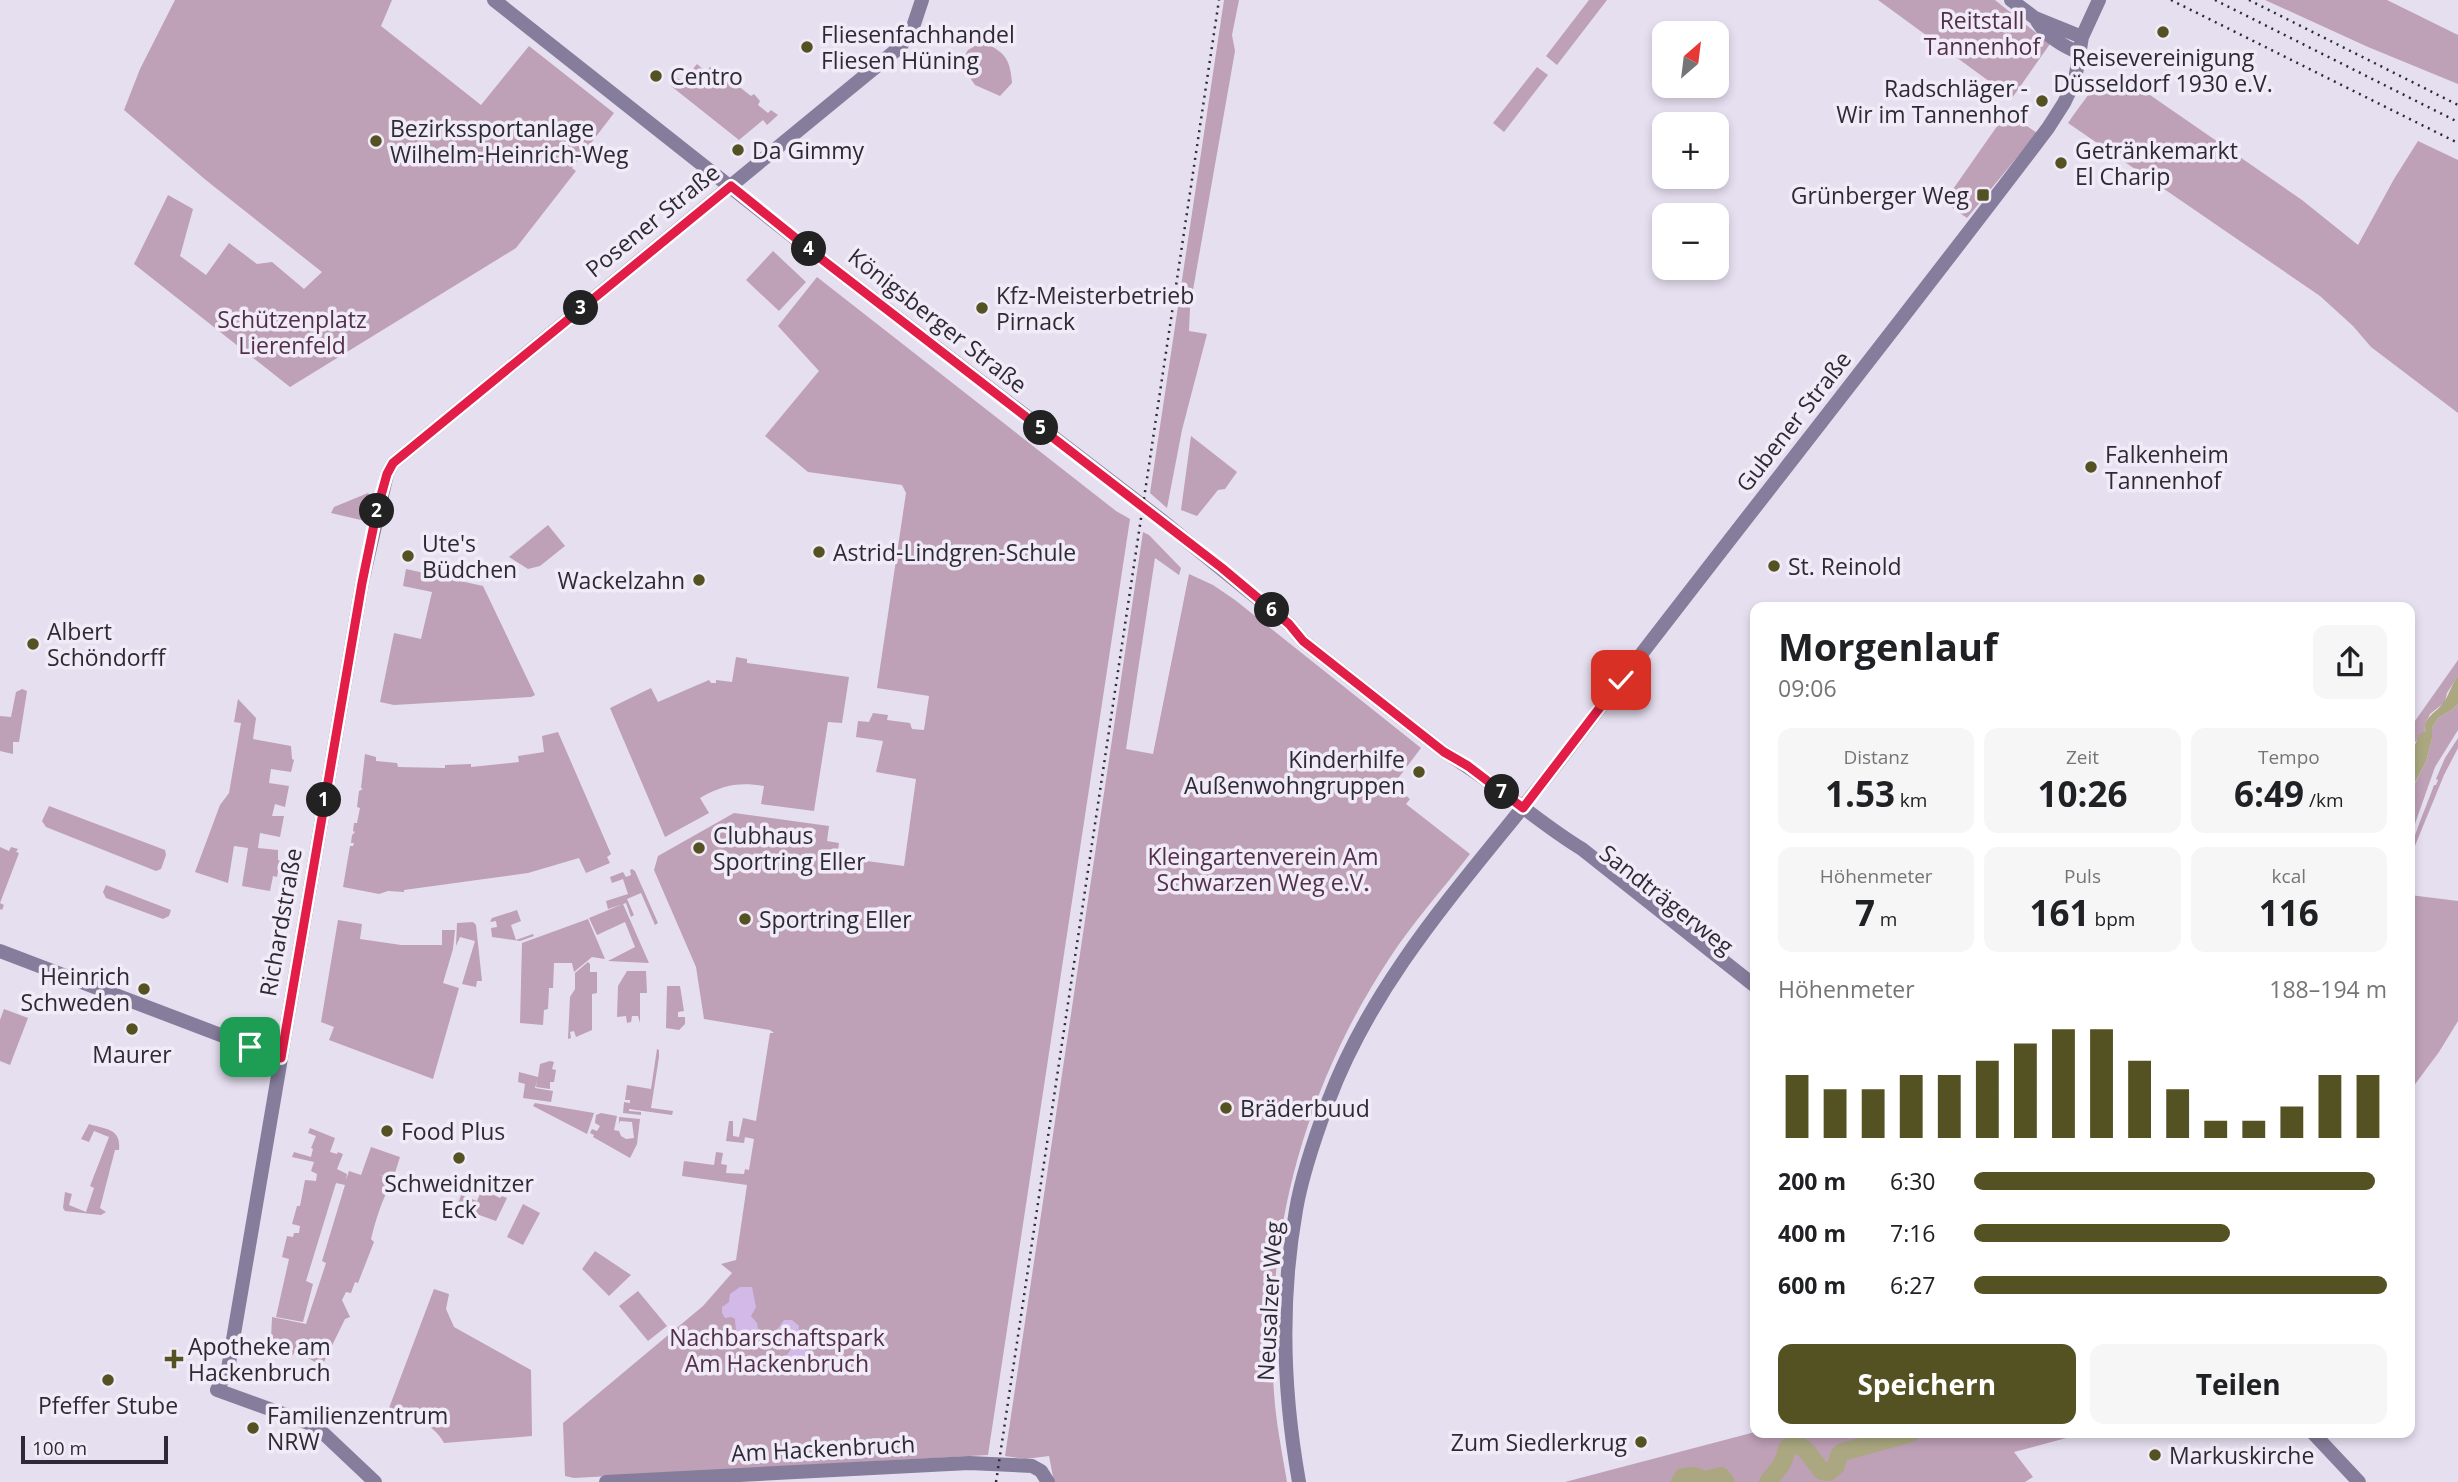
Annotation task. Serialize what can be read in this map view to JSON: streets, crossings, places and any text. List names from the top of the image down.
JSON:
{
  "streets": {
    "street": [
      "Posener Straße",
      "Königsberger Straße",
      "Gubener Straße",
      "Sandträgerweg",
      "Richardstraße",
      "Neusalzer Weg",
      "Am Hackenbruch"
    ]
  },
  "crossings": [
    ["Posener Straße", "Königsberger Straße"],
    ["Posener Straße", "Richardstraße"],
    ["Königsberger Straße", "Sandträgerweg"],
    ["Gubener Straße", "Sandträgerweg"],
    ["Gubener Straße", "Neusalzer Weg"],
    ["Sandträgerweg", "Neusalzer Weg"]
  ],
  "parks": [
    "Reitstall Tannenhof",
    "Schützenplatz Lierenfeld",
    "Kleingartenverein Am Schwarzen Weg e.V.",
    "Nachbarschaftspark Am Hackenbruch"
  ],
  "places": {
    "other": [
      "Reisevereinigung Düsseldorf 1930 e.V.",
      "Fliesenfachhandel Fliesen Hüning",
      "Centro",
      "Radschläger - Wir im Tannenhof",
      "Bezirkssportanlage Wilhelm-Heinrich-Weg",
      "Da Gimmy",
      "Getränkemarkt El Charip",
      "Kfz-Meisterbetrieb Pirnack",
      "Falkenheim Tannenhof",
      "Astrid-Lindgren-Schule",
      "Ute's Büdchen",
      "St. Reinold",
      "Wackelzahn",
      "Albert Schöndorff",
      "Kinderhilfe Außenwohngruppen",
      "Clubhaus Sportring Eller",
      "Sportring Eller",
      "Heinrich Schweden",
      "Maurer",
      "Bräderbuud",
      "Food Plus",
      "Schweidnitzer Eck",
      "Pfeffer Stube",
      "Familienzentrum NRW",
      "Zum Siedlerkrug",
      "Markuskirche"
    ],
    "transit": ["Grünberger Weg"],
    "health": ["Apotheke am Hackenbruch"]
  },
  "scale_bar": "100 m",
  "north": "top right",
  "page": {
    "map_buttons": ["+", "−"],
    "pins": [
      "4",
      "3",
      "5",
      "2",
      "6",
      "7",
      "1"
    ],
    "heading": ["Morgenlauf", "09:06"],
    "stats": [
      ["Distanz", "1.53 km"],
      ["Zeit", "10:26"],
      ["Tempo", "6:49 /km"],
      ["Höhenmeter", "7 m"],
      ["Puls", "161 bpm"],
      ["kcal", "116"]
    ],
    "chart": ["Höhenmeter", "188–194 m"],
    "list": [
      {
        "name": "200 m",
        "note": "6:30"
      },
      {
        "name": "400 m",
        "note": "7:16"
      },
      {
        "name": "600 m",
        "note": "6:27"
      }
    ],
    "buttons": ["Speichern", "Teilen"],
    "scale": "100 m"
  }
}
